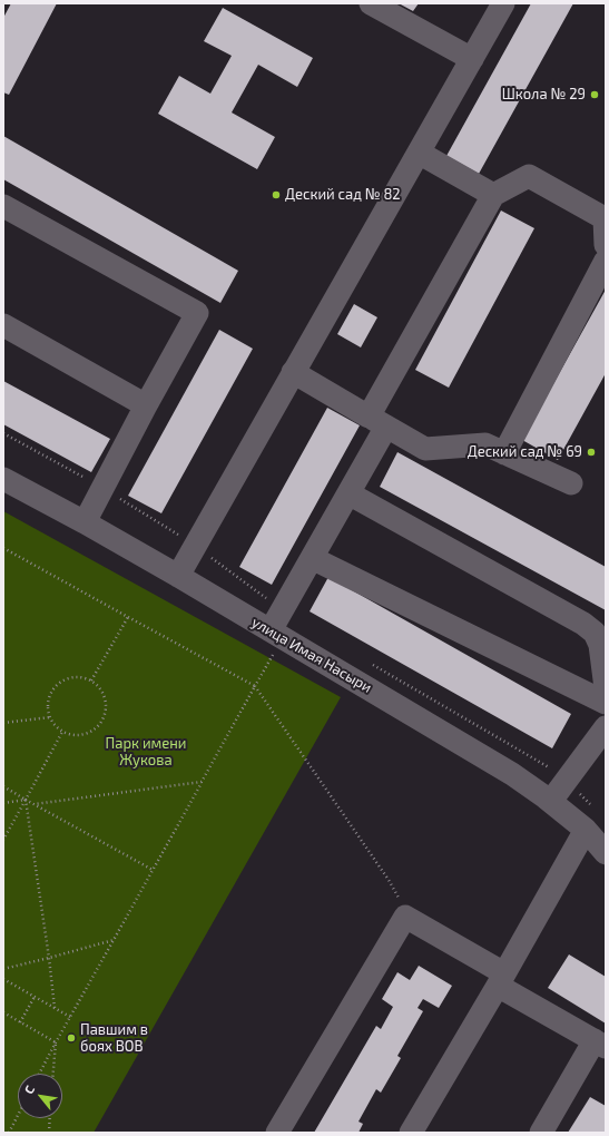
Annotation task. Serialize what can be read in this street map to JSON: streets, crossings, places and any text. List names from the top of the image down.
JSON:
{
  "streets": {
    "street": ["улица Имая Насыри"]
  },
  "parks": ["Парк имени Жукова"],
  "places": [
    "Школа № 29",
    "Деский сад № 82",
    "Деский сад № 69",
    "Павшим в боях ВОВ"
  ],
  "north": "top left"
}
